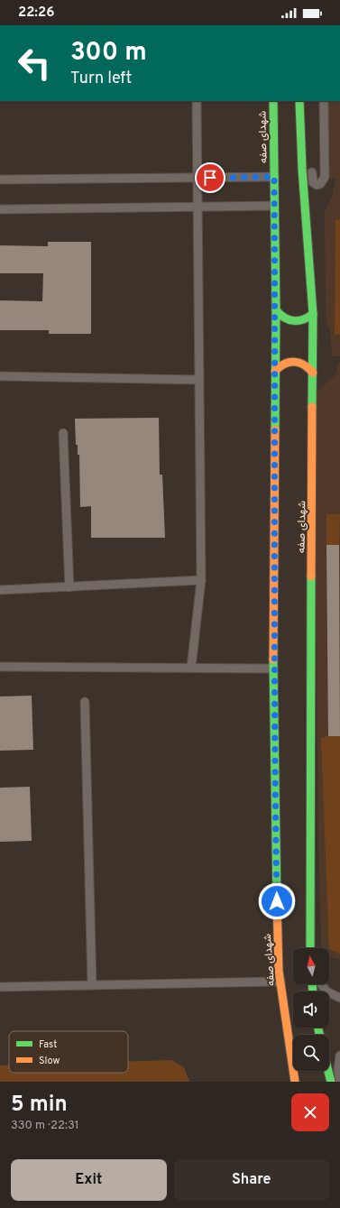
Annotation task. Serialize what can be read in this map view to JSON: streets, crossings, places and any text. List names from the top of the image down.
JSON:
{
  "streets": {
    "main road": ["شهدای صفه"]
  },
  "legend": ["Fast", "Slow"],
  "north": "top",
  "page": {
    "status": "22:26",
    "turn": ["300 m", "Turn left"],
    "heading": ["5 min", "330 m · 22:31"],
    "buttons": ["Exit", "Share"]
  }
}
